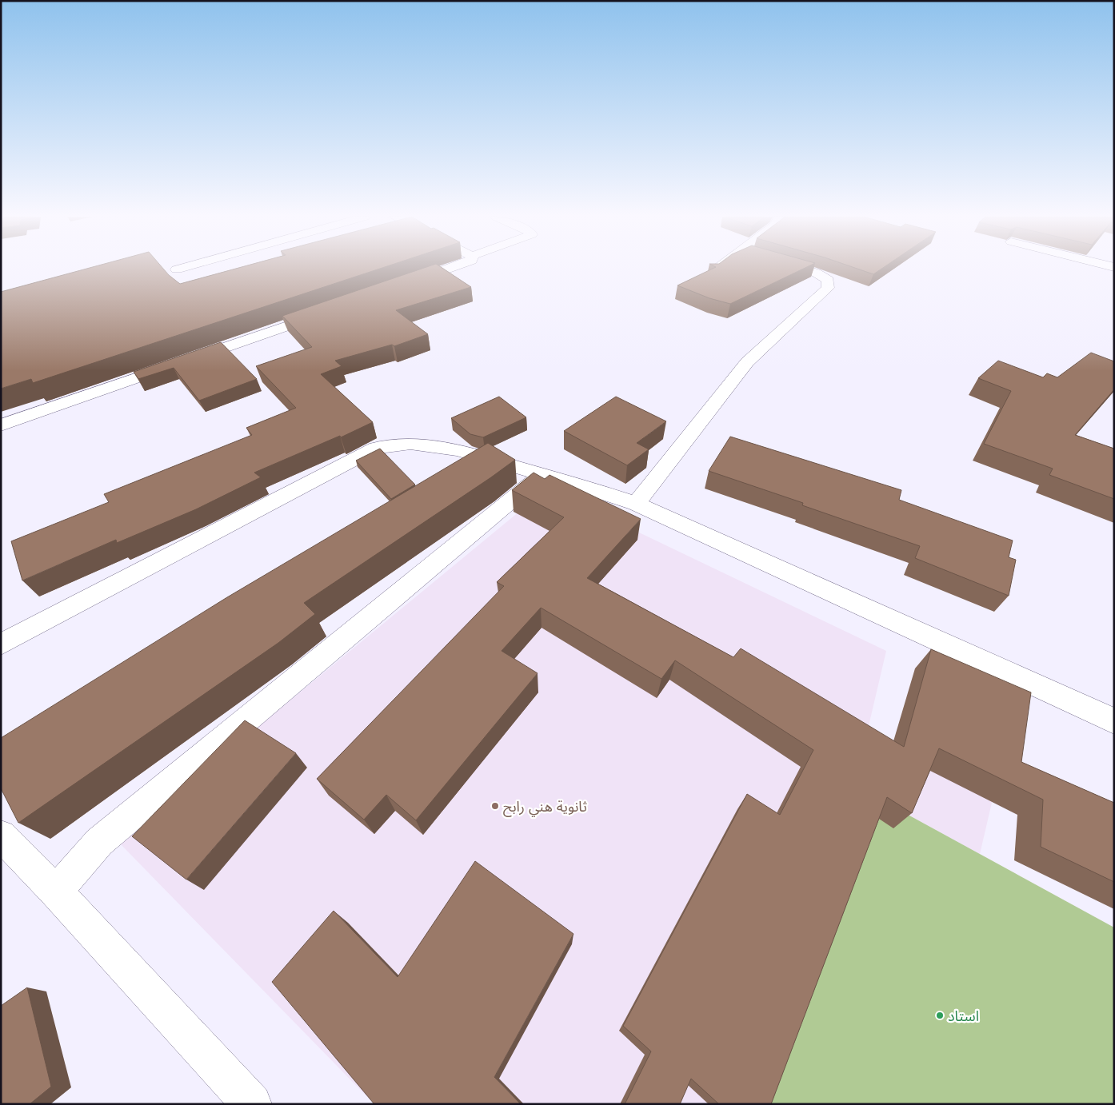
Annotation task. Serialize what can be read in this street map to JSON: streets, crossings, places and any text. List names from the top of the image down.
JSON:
{
  "places": ["ثانوية هني رابح", "استاد"]
}
